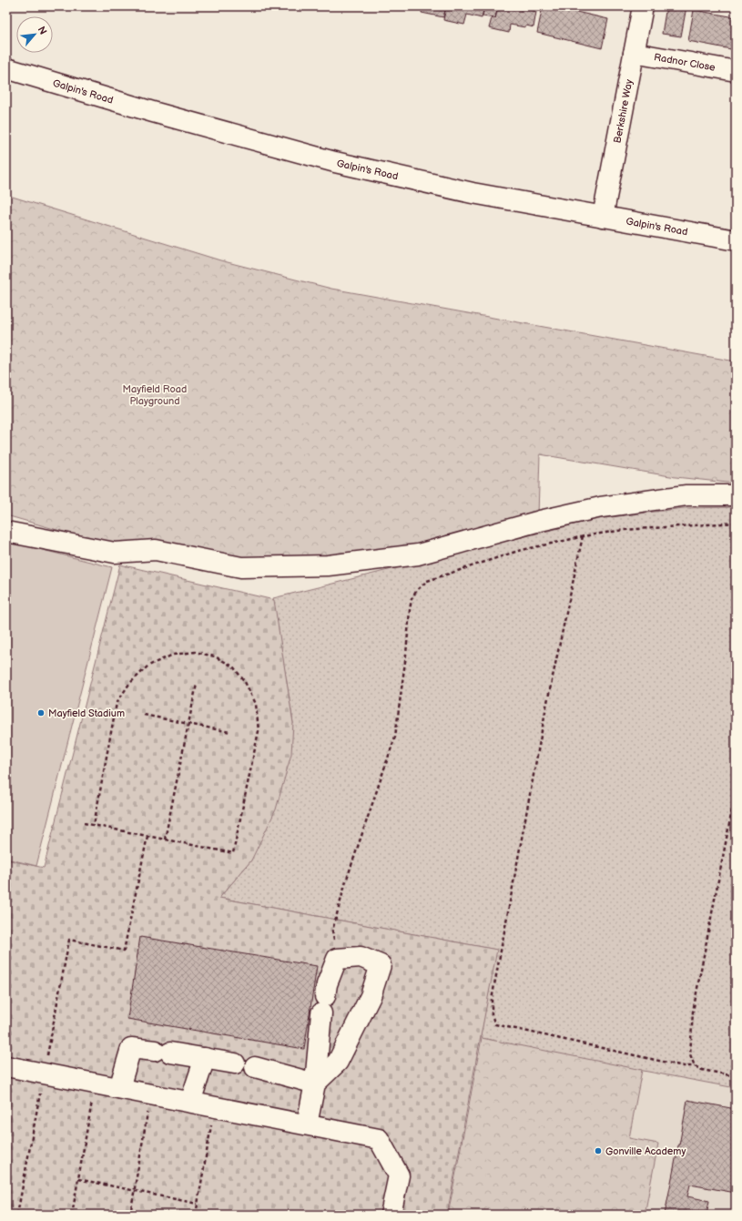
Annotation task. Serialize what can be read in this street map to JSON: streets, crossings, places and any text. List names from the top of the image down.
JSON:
{
  "streets": {
    "street": ["Radnor Close", "Galpin's Road", "Berkshire Way"]
  },
  "crossings": [
    ["Radnor Close", "Berkshire Way"],
    ["Galpin's Road", "Berkshire Way"]
  ],
  "parks": ["Mayfield Road Playground"],
  "places": ["Mayfield Stadium", "Gonville Academy"],
  "north": "top right"
}
